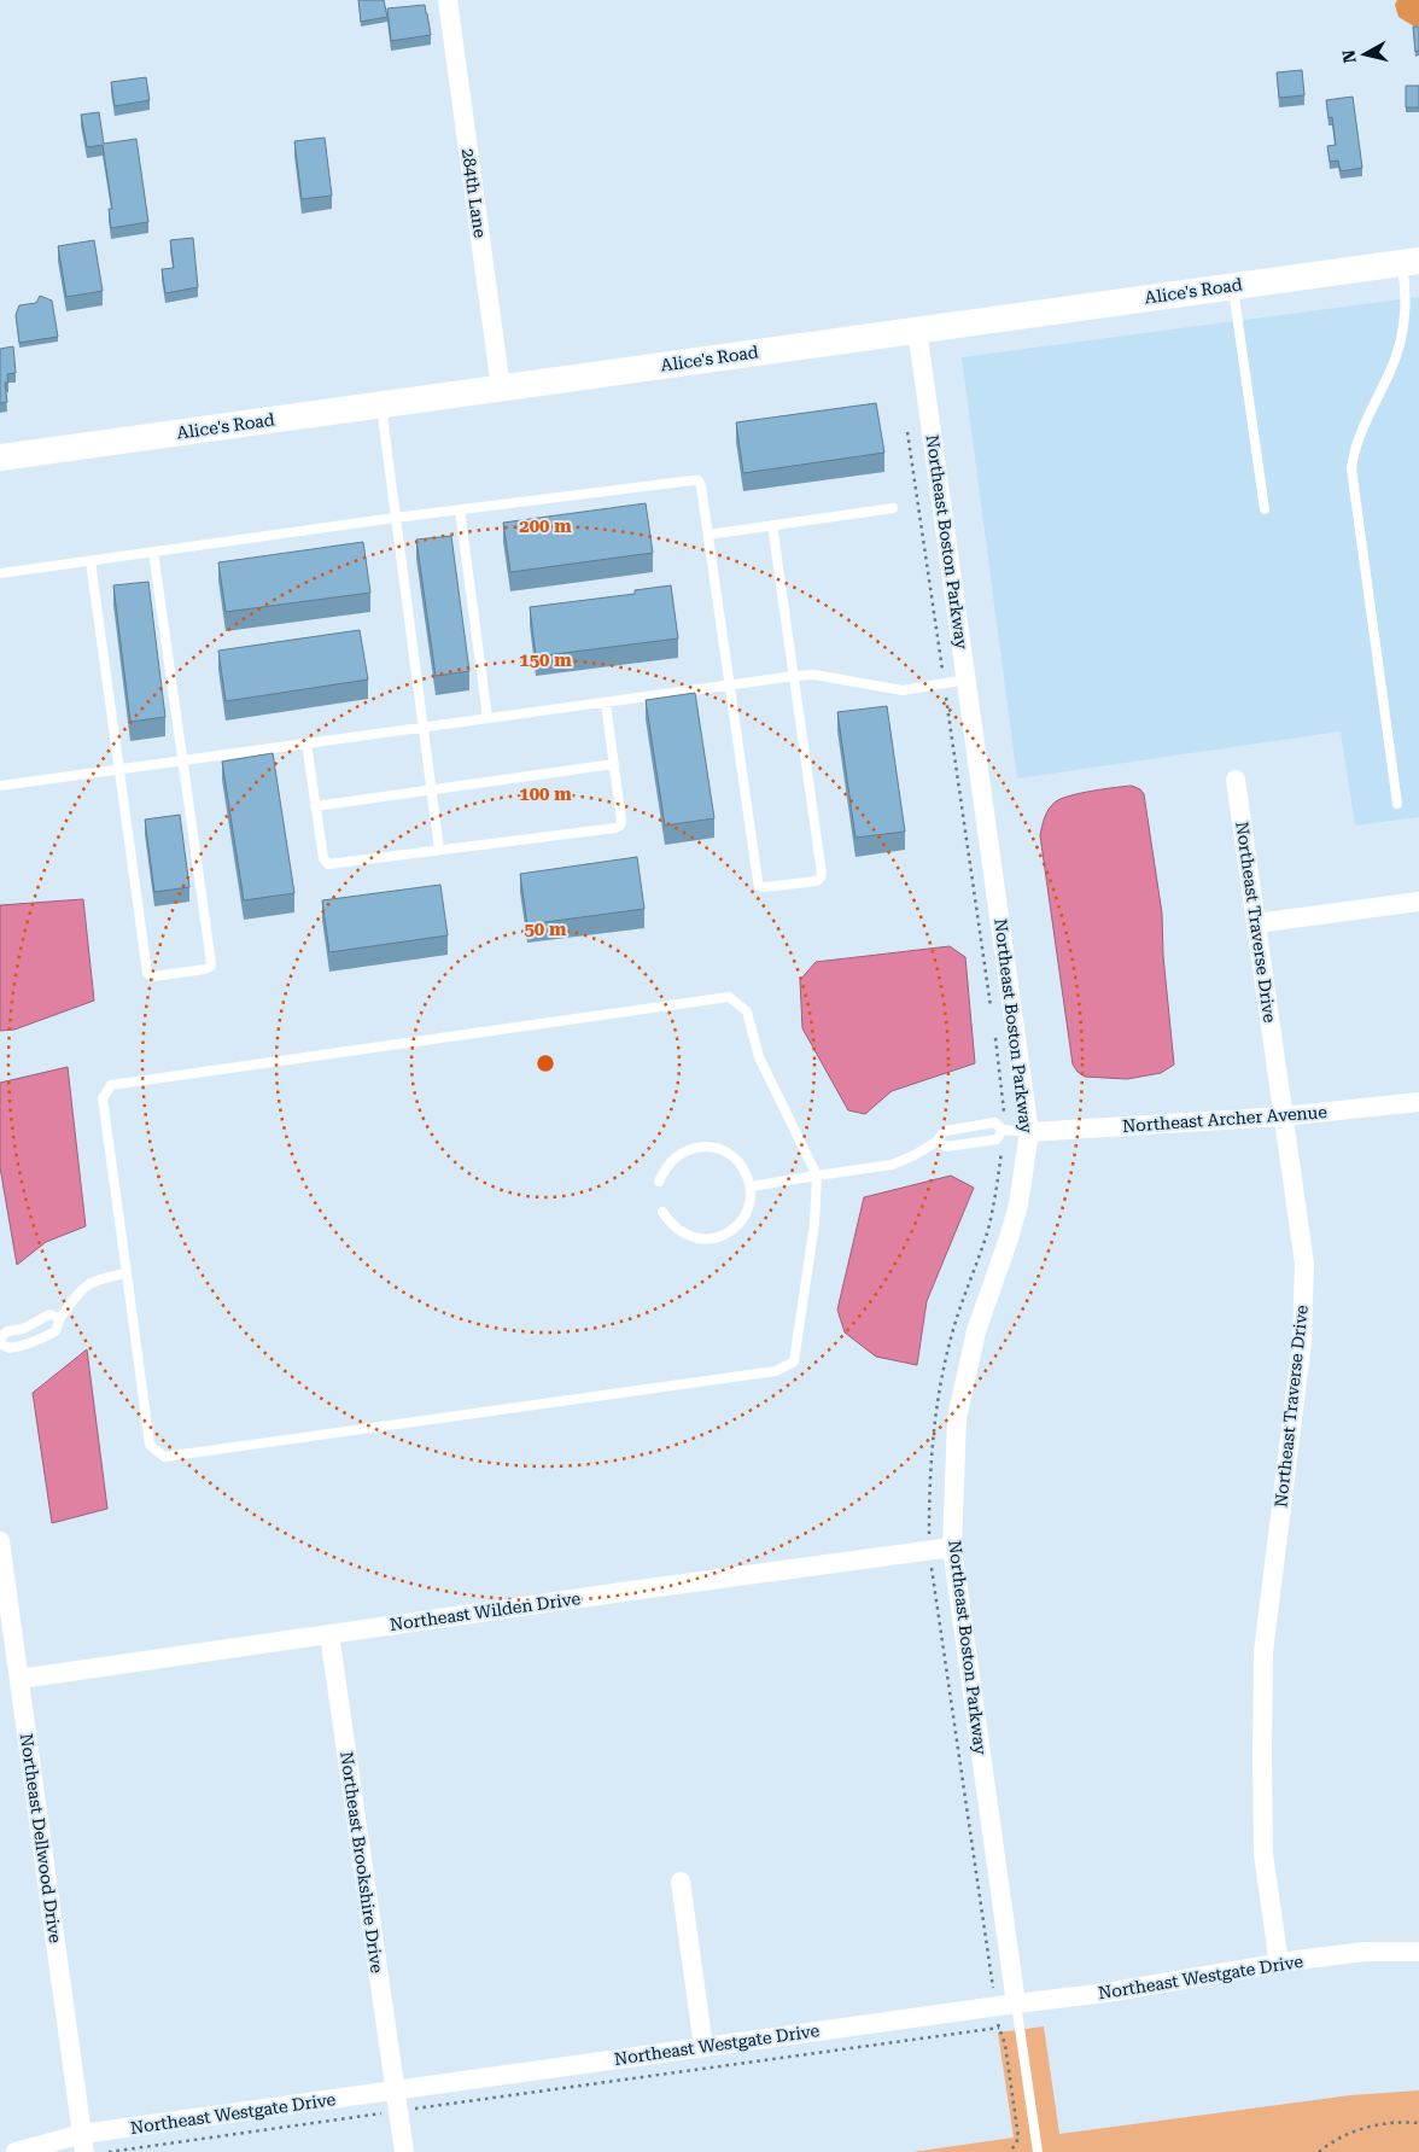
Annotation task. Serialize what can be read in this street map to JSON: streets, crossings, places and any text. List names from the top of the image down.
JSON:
{
  "streets": {
    "main road": ["Alice's Road"],
    "street": [
      "284th Lane",
      "Northeast Boston Parkway",
      "Northeast Traverse Drive",
      "Northeast Archer Avenue",
      "Northeast Wilden Drive",
      "Northeast Dellwood Drive",
      "Northeast Brookshire Drive",
      "Northeast Westgate Drive"
    ]
  },
  "crossings": [
    ["284th Lane", "Alice's Road"],
    ["Alice's Road", "Northeast Boston Parkway"],
    ["Northeast Boston Parkway", "Northeast Archer Avenue"],
    ["Northeast Boston Parkway", "Northeast Wilden Drive"],
    ["Northeast Boston Parkway", "Northeast Westgate Drive"],
    ["Northeast Traverse Drive", "Northeast Archer Avenue"],
    ["Northeast Traverse Drive", "Northeast Westgate Drive"],
    ["Northeast Wilden Drive", "Northeast Dellwood Drive"],
    ["Northeast Wilden Drive", "Northeast Brookshire Drive"],
    ["Northeast Dellwood Drive", "Northeast Westgate Drive"],
    ["Northeast Brookshire Drive", "Northeast Westgate Drive"]
  ],
  "north": "left",
  "rings": [
    "200 m",
    "150 m",
    "100 m",
    "50 m"
  ]
}
